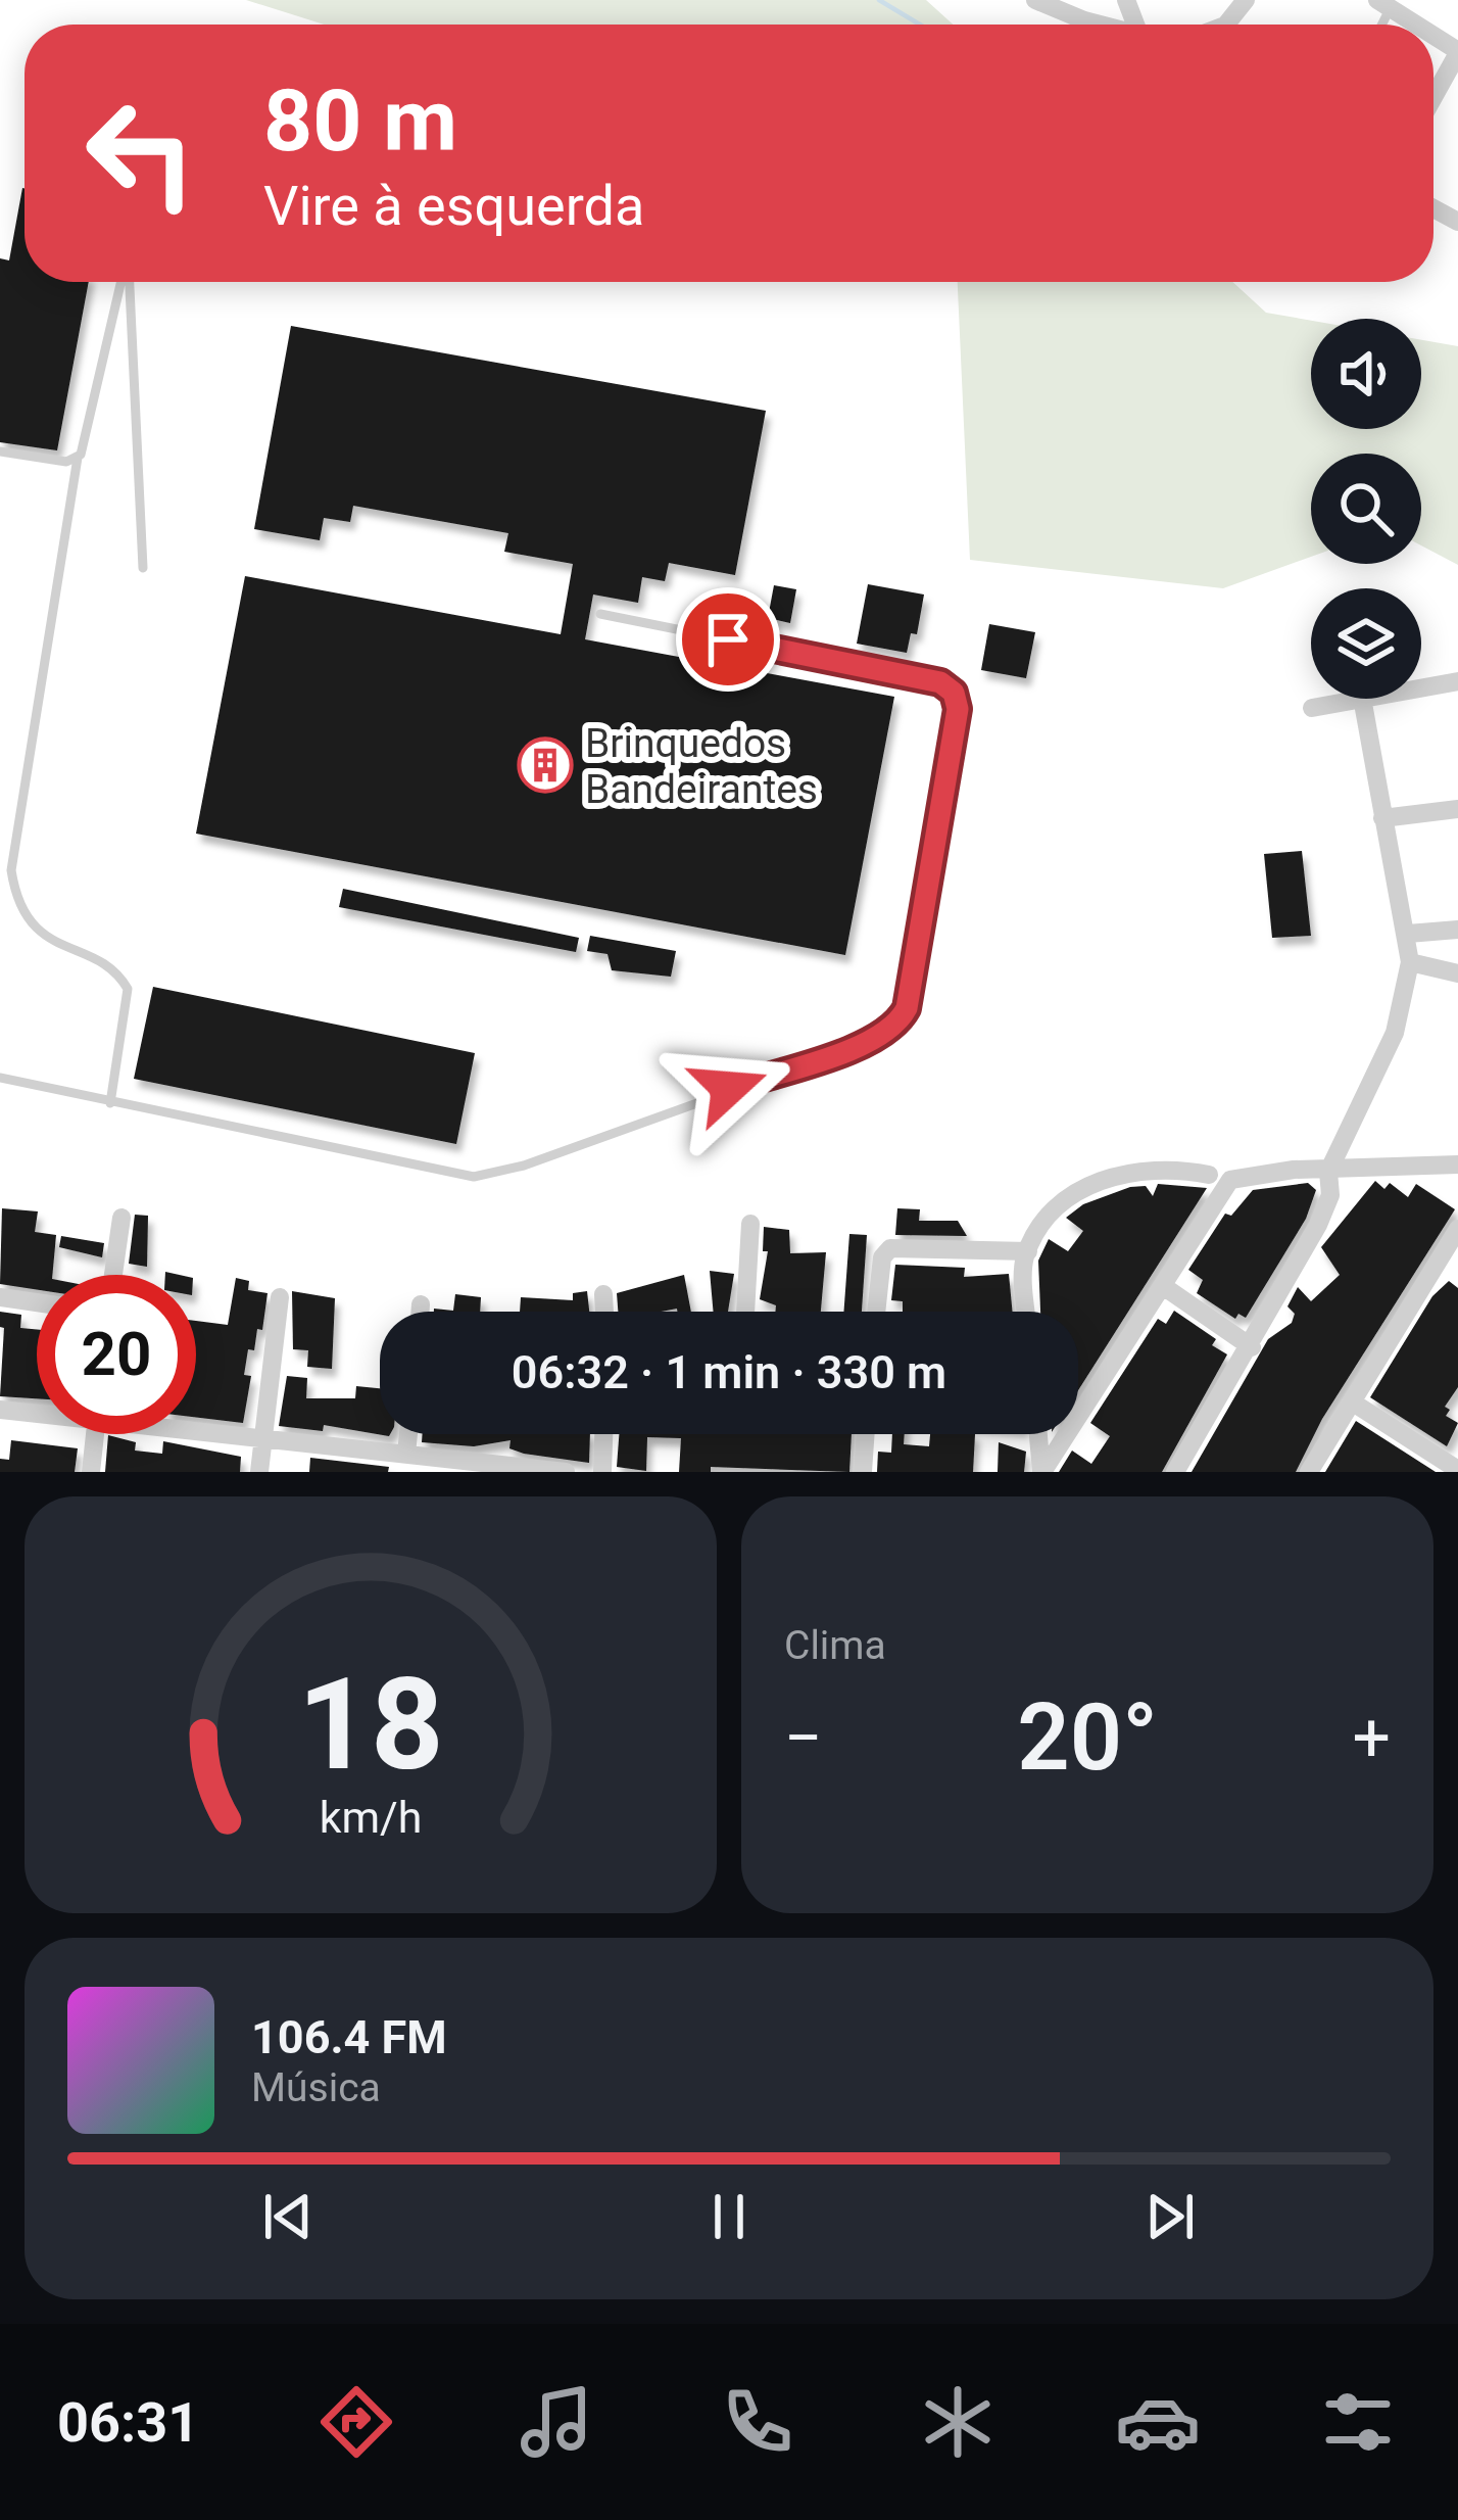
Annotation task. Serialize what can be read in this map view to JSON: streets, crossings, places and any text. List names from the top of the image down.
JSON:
{
  "places": {
    "building": ["Brinquedos Bandeirantes"]
  },
  "page": {
    "turn": ["80 m", "Vire à esquerda"],
    "limit": "20",
    "trip": "06:32 · 1 min · 330 m",
    "tile": "Clima",
    "heat": ["−", "20°", "+"],
    "song": ["106.4 FM", "Música"],
    "tabs": "06:31",
    "gauge": ["18", "km/h"]
  }
}
